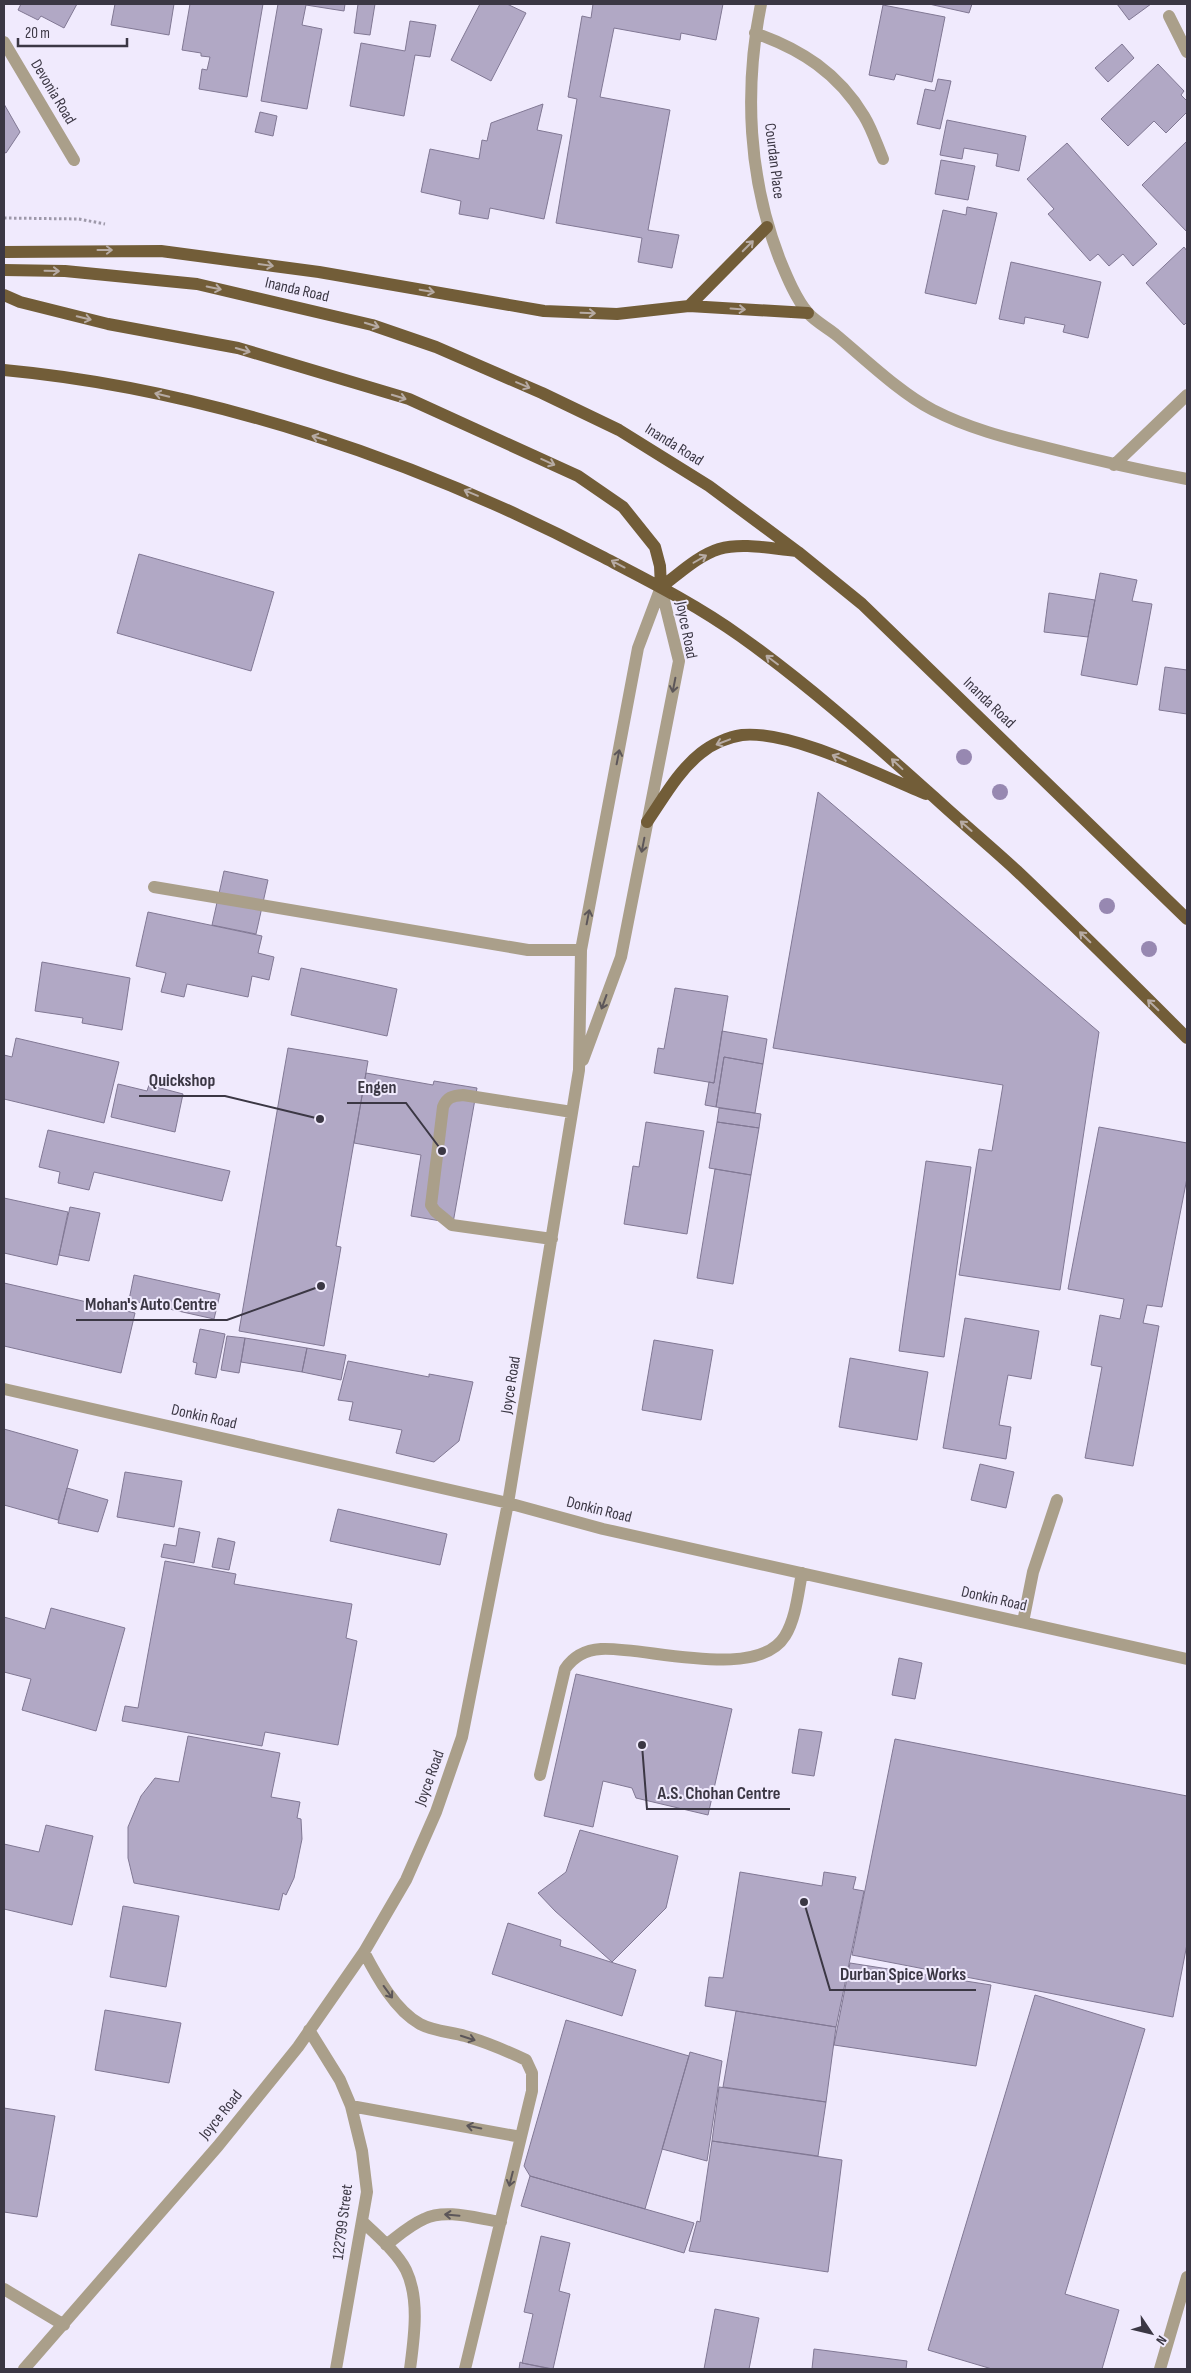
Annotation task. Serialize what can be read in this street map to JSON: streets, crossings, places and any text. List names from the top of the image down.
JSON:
{
  "streets": {
    "main road": ["Inanda Road"],
    "street": [
      "Devonia Road",
      "Courdan Place",
      "Joyce Road",
      "Donkin Road",
      "122799 Street"
    ]
  },
  "crossings": [
    ["Joyce Road", "Donkin Road"],
    ["Joyce Road", "122799 Street"]
  ],
  "places": [
    "Quickshop",
    "Engen",
    "Mohan's Auto Centre",
    "A.S. Chohan Centre",
    "Durban Spice Works"
  ],
  "scale_bar": "20 m",
  "north": "bottom right"
}
